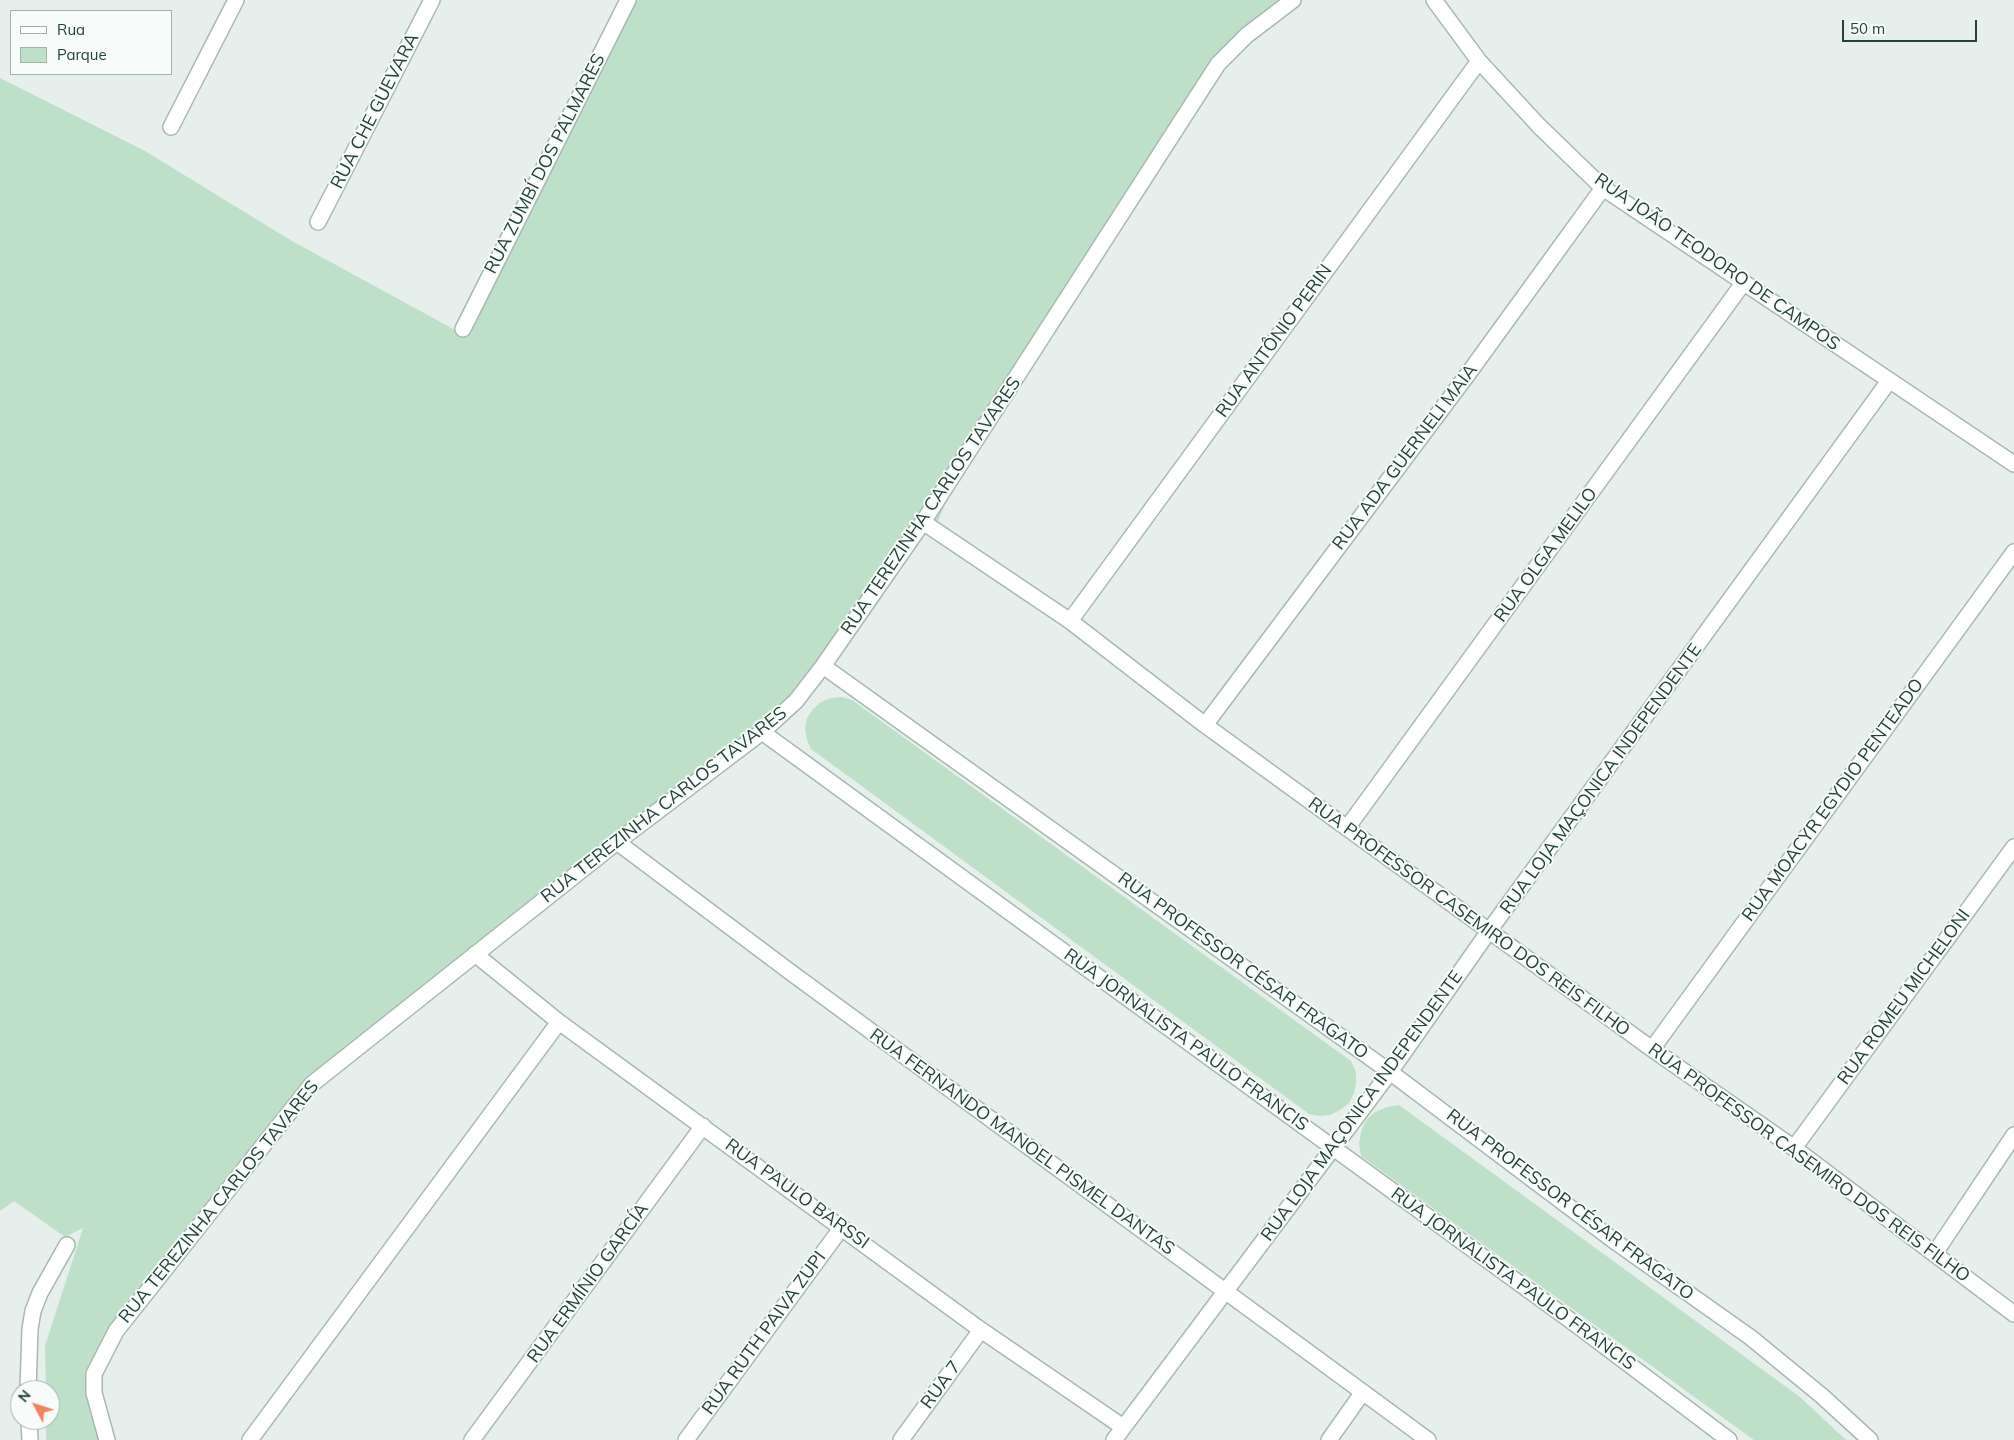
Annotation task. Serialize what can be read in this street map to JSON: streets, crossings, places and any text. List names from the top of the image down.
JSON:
{
  "streets": {
    "street": [
      "RUA CHE GUEVARA",
      "RUA ZUMBÍ DOS PALMARES",
      "RUA JOÃO TEODORO DE CAMPOS",
      "RUA ANTÔNIO PERIN",
      "RUA ADA GUERNELI MAIA",
      "RUA TEREZINHA CARLOS TAVARES",
      "RUA OLGA MELILO",
      "RUA LOJA MAÇONICA INDEPENDENTE",
      "RUA MOACYR EGYDIO PENTEADO",
      "RUA PROFESSOR CASEMIRO DOS REIS FILHO",
      "RUA PROFESSOR CÉSAR FRAGATO",
      "RUA ROMEU MICHELONI",
      "RUA JORNALISTA PAULO FRANCIS",
      "RUA FERNANDO MANOEL PISMEL DANTAS",
      "RUA PAULO BARSSI",
      "RUA ERMÍNIO GARCÍA",
      "RUA RUTH PAIVA ZUPI",
      "RUA 7"
    ]
  },
  "crossings": [
    ["RUA JOÃO TEODORO DE CAMPOS", "RUA ANTÔNIO PERIN"],
    ["RUA JOÃO TEODORO DE CAMPOS", "RUA ADA GUERNELI MAIA"],
    ["RUA JOÃO TEODORO DE CAMPOS", "RUA OLGA MELILO"],
    ["RUA JOÃO TEODORO DE CAMPOS", "RUA LOJA MAÇONICA INDEPENDENTE"],
    ["RUA ANTÔNIO PERIN", "RUA PROFESSOR CASEMIRO DOS REIS FILHO"],
    ["RUA ADA GUERNELI MAIA", "RUA PROFESSOR CASEMIRO DOS REIS FILHO"],
    ["RUA TEREZINHA CARLOS TAVARES", "RUA PROFESSOR CASEMIRO DOS REIS FILHO"],
    ["RUA TEREZINHA CARLOS TAVARES", "RUA PROFESSOR CÉSAR FRAGATO"],
    ["RUA TEREZINHA CARLOS TAVARES", "RUA JORNALISTA PAULO FRANCIS"],
    ["RUA TEREZINHA CARLOS TAVARES", "RUA FERNANDO MANOEL PISMEL DANTAS"],
    ["RUA TEREZINHA CARLOS TAVARES", "RUA PAULO BARSSI"],
    ["RUA OLGA MELILO", "RUA PROFESSOR CASEMIRO DOS REIS FILHO"],
    ["RUA LOJA MAÇONICA INDEPENDENTE", "RUA PROFESSOR CASEMIRO DOS REIS FILHO"],
    ["RUA LOJA MAÇONICA INDEPENDENTE", "RUA PROFESSOR CÉSAR FRAGATO"],
    ["RUA LOJA MAÇONICA INDEPENDENTE", "RUA JORNALISTA PAULO FRANCIS"],
    ["RUA LOJA MAÇONICA INDEPENDENTE", "RUA FERNANDO MANOEL PISMEL DANTAS"],
    ["RUA LOJA MAÇONICA INDEPENDENTE", "RUA PAULO BARSSI"],
    ["RUA MOACYR EGYDIO PENTEADO", "RUA PROFESSOR CASEMIRO DOS REIS FILHO"],
    ["RUA PROFESSOR CASEMIRO DOS REIS FILHO", "RUA ROMEU MICHELONI"],
    ["RUA PAULO BARSSI", "RUA ERMÍNIO GARCÍA"],
    ["RUA PAULO BARSSI", "RUA RUTH PAIVA ZUPI"],
    ["RUA PAULO BARSSI", "RUA 7"]
  ],
  "legend": ["Rua", "Parque"],
  "scale_bar": "50 m",
  "north": "top left"
}
